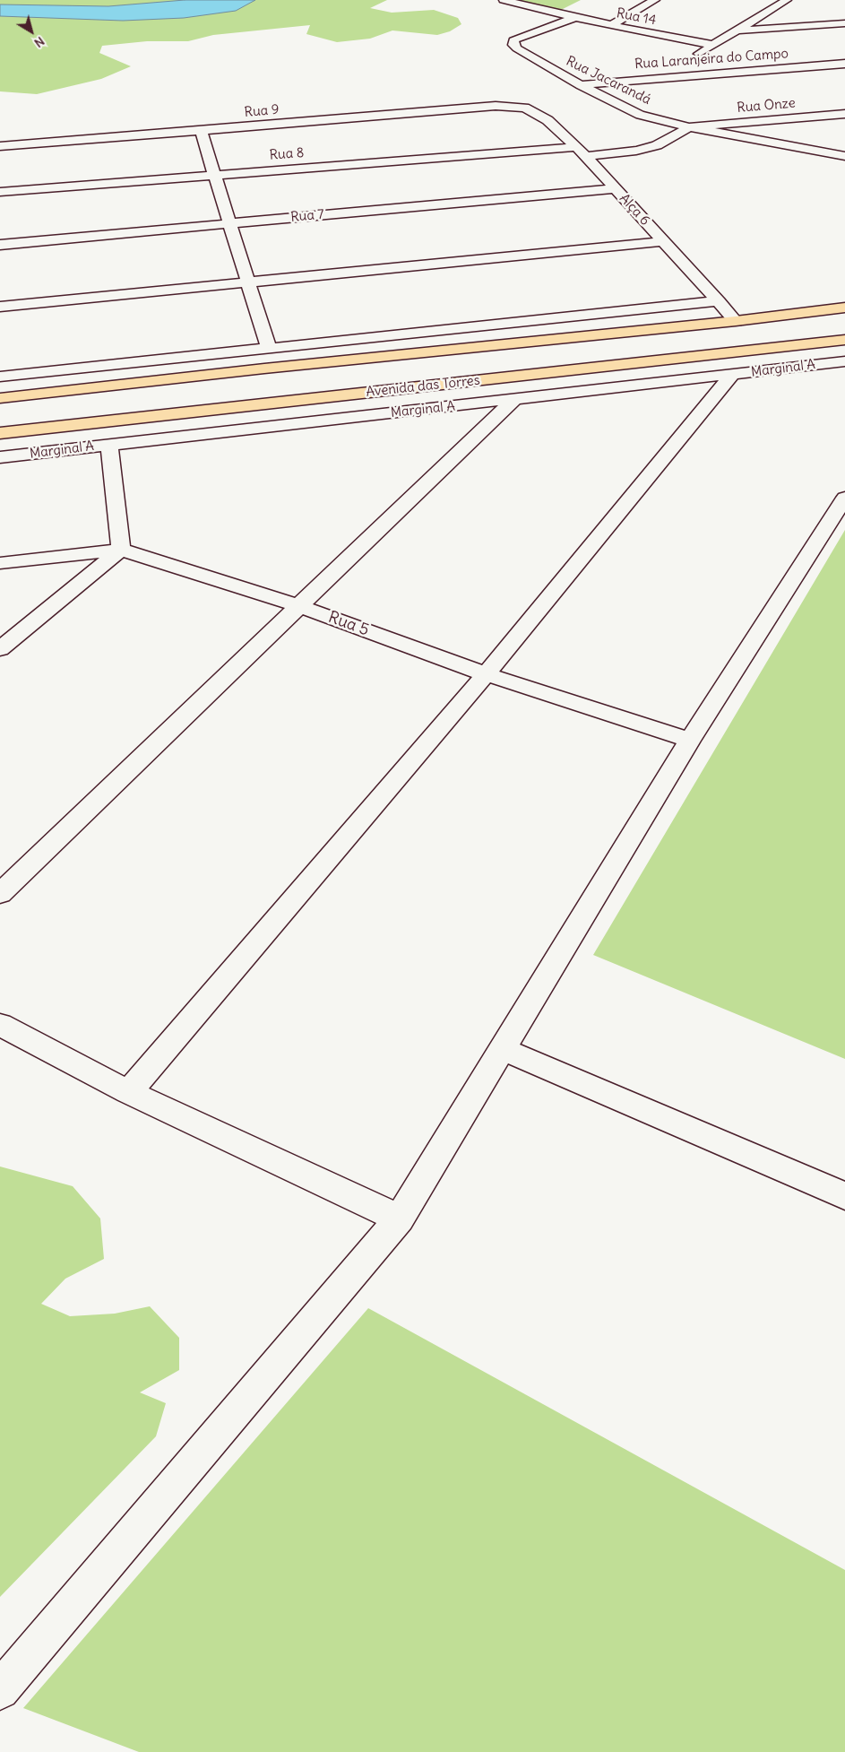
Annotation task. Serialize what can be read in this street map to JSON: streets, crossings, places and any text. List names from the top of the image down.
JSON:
{
  "streets": {
    "main road": ["Avenida das Torres"],
    "street": [
      "Rua 14",
      "Rua Laranjeira do Campo",
      "Rua Jacarandá",
      "Rua Onze",
      "Rua 9",
      "Rua 8",
      "Alça 6",
      "Rua 7",
      "Marginal A",
      "Rua 5"
    ]
  },
  "crossings": [
    ["Rua 14", "Rua Jacarandá"],
    ["Rua Laranjeira do Campo", "Rua Jacarandá"],
    ["Rua Jacarandá", "Rua Onze"],
    ["Rua Jacarandá", "Rua 8"],
    ["Rua Onze", "Rua 8"],
    ["Rua 9", "Alça 6"],
    ["Rua 8", "Alça 6"],
    ["Alça 6", "Rua 7"]
  ],
  "north": "bottom right"
}
